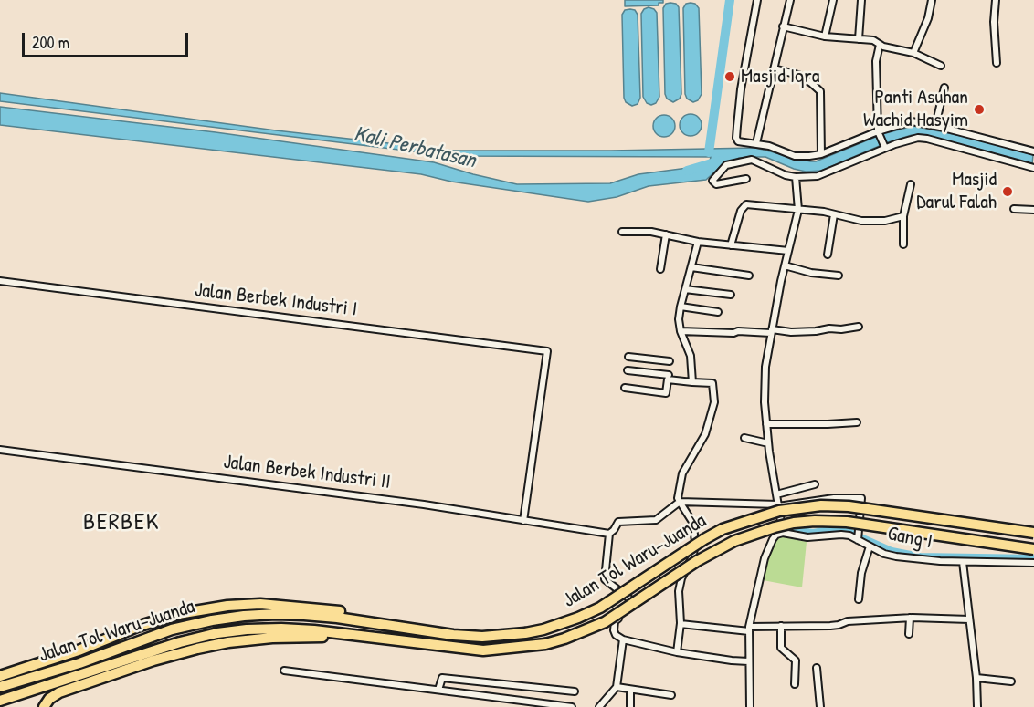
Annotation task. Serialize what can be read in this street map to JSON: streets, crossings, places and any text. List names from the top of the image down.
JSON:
{
  "streets": {
    "highway": ["Jalan Tol Waru–Juanda"],
    "street": ["Jalan Berbek Industri I", "Jalan Berbek Industri II", "Gang I"]
  },
  "crossings": [
    ["Jalan Berbek Industri I", "Jalan Berbek Industri II"]
  ],
  "districts": ["BERBEK"],
  "water": ["Kali Perbatasan"],
  "places": ["Masjid Iqra", "Panti Asuhan Wachid Hasyim", "Masjid Darul Falah"],
  "scale_bar": "200 m"
}
